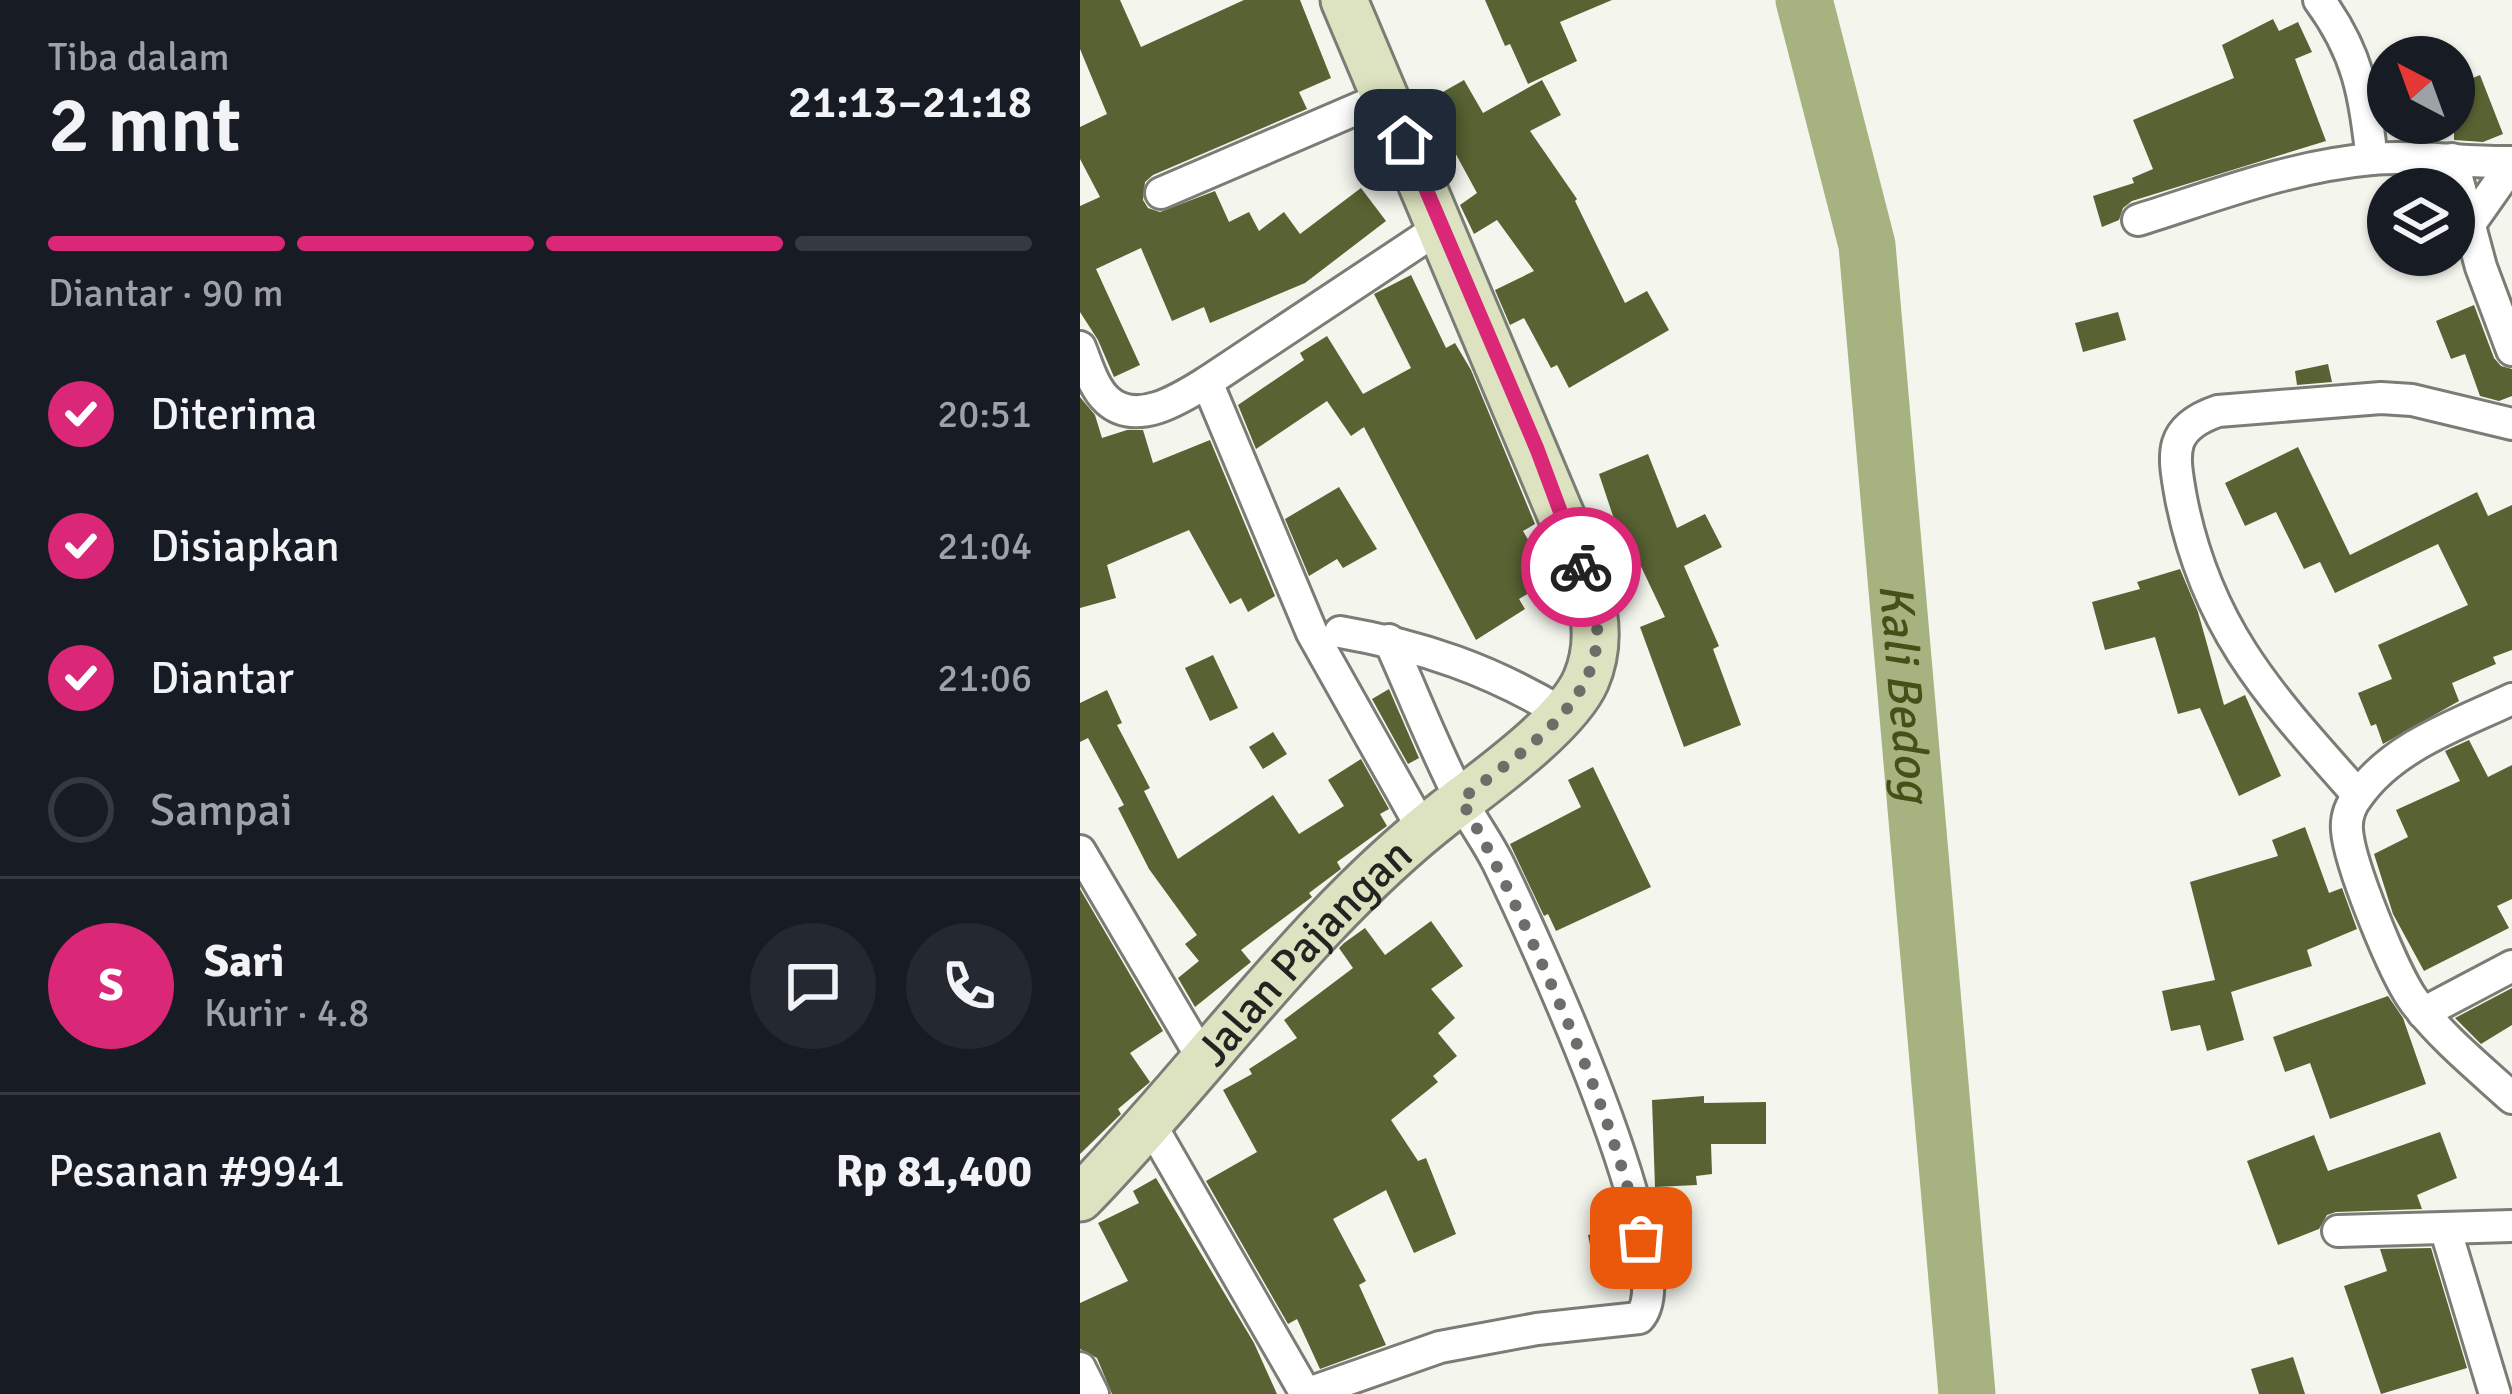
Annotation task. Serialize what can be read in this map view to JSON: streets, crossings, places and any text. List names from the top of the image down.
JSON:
{
  "streets": {
    "main road": ["Jalan Pajangan"]
  },
  "water": ["Kali Bedog"],
  "north": "top left",
  "page": {
    "heading": ["2 mnt", "Tiba dalam", "21:13–21:18"],
    "panel": [
      "Sari",
      "Kurir · 4.8",
      "Pesanan #9941",
      "Rp 81,400"
    ],
    "bar": "Diantar · 90 m",
    "list": [
      ["Diterima", "20:51"],
      ["Disiapkan", "21:04"],
      ["Diantar", "21:06"],
      "Sampai"
    ],
    "round": "S"
  }
}
